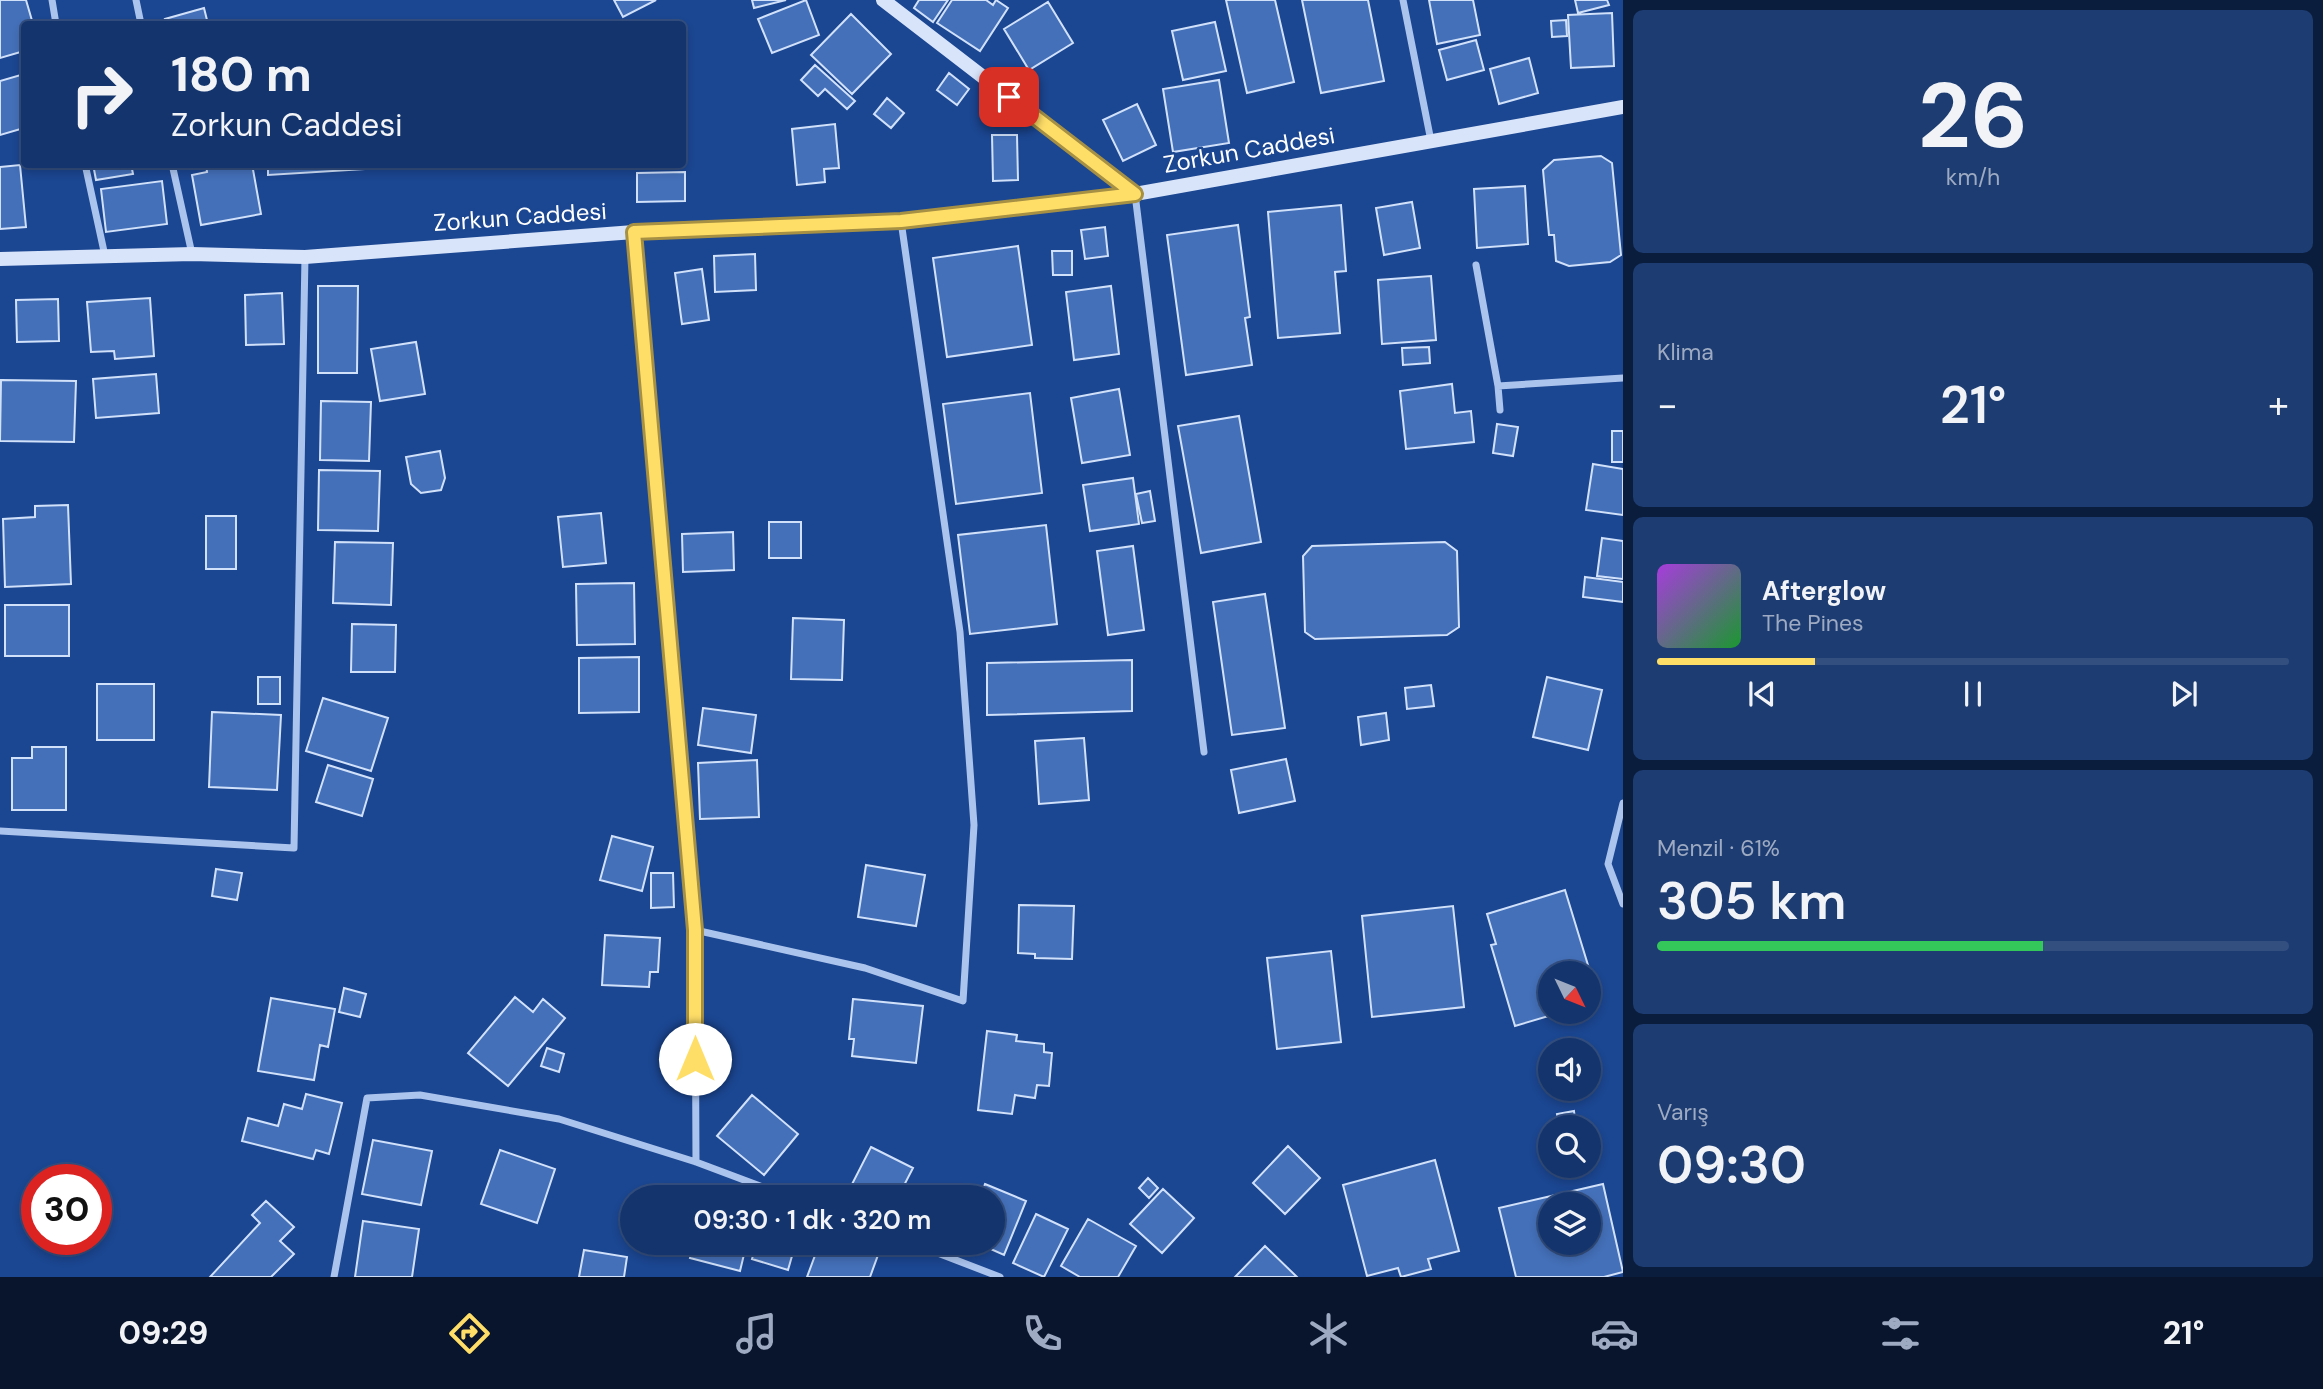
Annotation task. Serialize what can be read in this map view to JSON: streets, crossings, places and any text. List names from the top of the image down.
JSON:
{
  "streets": {
    "street": ["Zorkun Caddesi"]
  },
  "north": "bottom right",
  "page": {
    "tile": [
      ["26", "km/h"],
      "Klima",
      ["Menzil · 61%", "305 km"],
      ["Varış", "09:30"]
    ],
    "turn": ["180 m", "Zorkun Caddesi"],
    "heat": ["−", "21°", "+"],
    "song": ["Afterglow", "The Pines"],
    "limit": "30",
    "trip": "09:30 · 1 dk · 320 m",
    "tabs": ["09:29", "21°"]
  }
}
